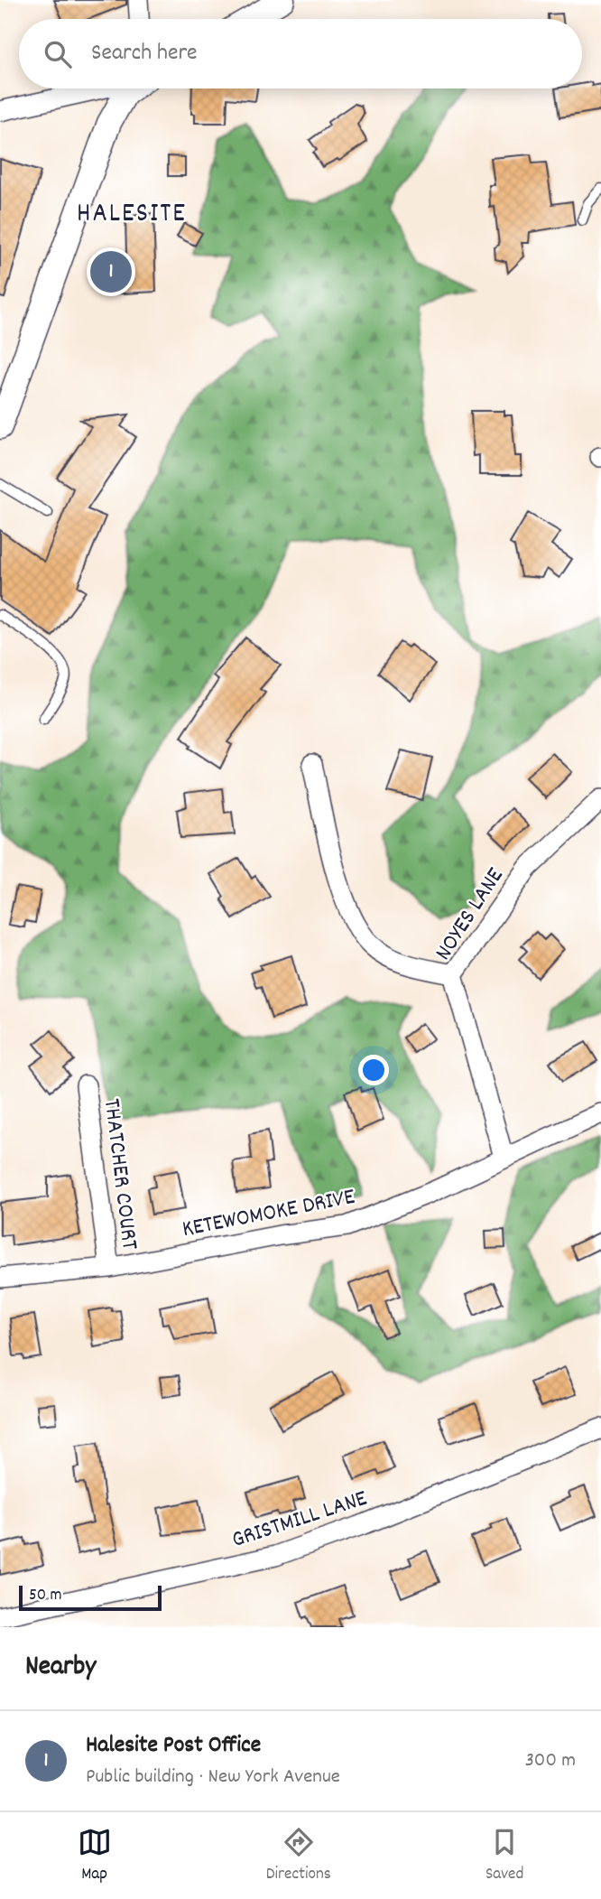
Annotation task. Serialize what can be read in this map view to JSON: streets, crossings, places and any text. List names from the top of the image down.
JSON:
{
  "streets": {
    "street": [
      "NOYES LANE",
      "THATCHER COURT",
      "KETEWOMOKE DRIVE",
      "GRISTMILL LANE"
    ]
  },
  "crossings": [
    ["NOYES LANE", "KETEWOMOKE DRIVE"],
    ["THATCHER COURT", "KETEWOMOKE DRIVE"]
  ],
  "districts": ["HALESITE"],
  "scale_bar": "50 m",
  "page": {
    "search": "Search here",
    "pins": "1",
    "scale": "50 m",
    "heading": "Nearby",
    "list": [
      {
        "mark": "1",
        "name": "Halesite Post Office",
        "note": "Public building · New York Avenue",
        "value": "300 m"
      }
    ],
    "nav": ["Map", "Directions", "Saved"]
  }
}
